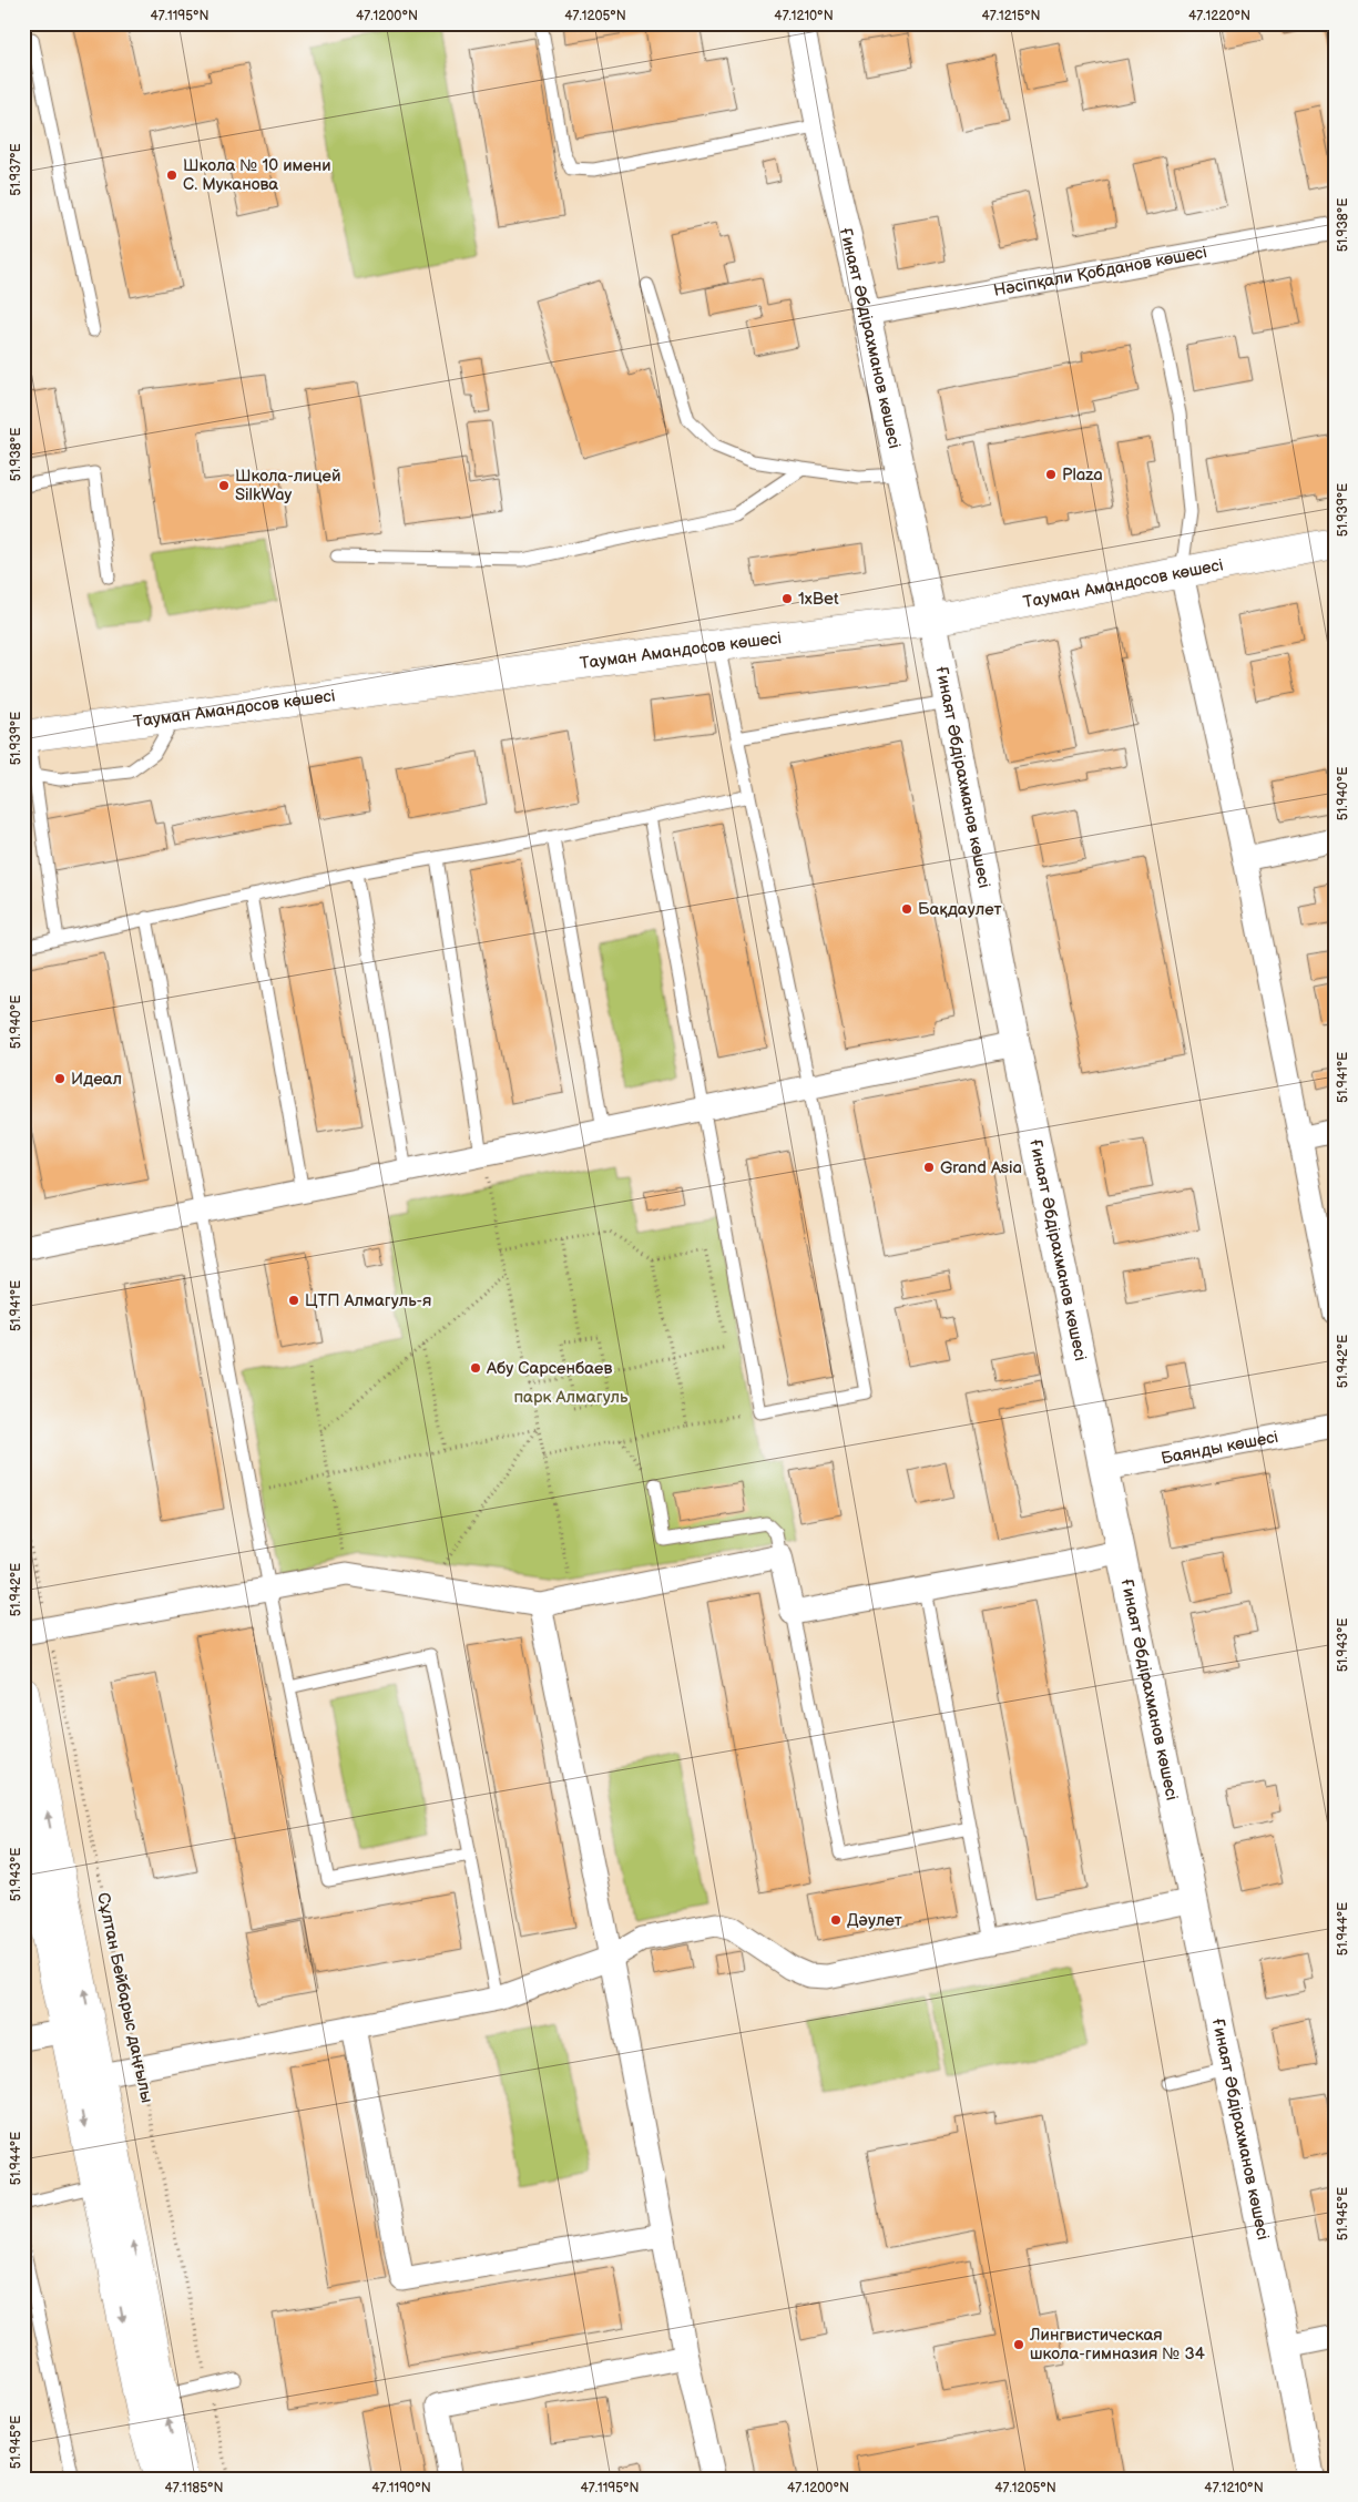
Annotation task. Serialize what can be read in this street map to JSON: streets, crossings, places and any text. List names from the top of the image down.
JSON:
{
  "streets": {
    "main road": ["Тауман Амандосов көшесі"],
    "street": ["Нәсіпқали Қобданов көшесі", "Ғинаят Әбдірахманов көшесі", "Баянды көшесі"],
    "path": ["Сұлтан Бейбарыс даңғылы"]
  },
  "crossings": [
    ["Нәсіпқали Қобданов көшесі", "Ғинаят Әбдірахманов көшесі"],
    ["Ғинаят Әбдірахманов көшесі", "Тауман Амандосов көшесі"],
    ["Ғинаят Әбдірахманов көшесі", "Баянды көшесі"]
  ],
  "parks": ["парк Алмагуль"],
  "places": [
    "Школа № 10 имени С. Муканова",
    "Plaza",
    "Школа-лицей SilkWay",
    "1xBet",
    "Бақдаулет",
    "Идеал",
    "Grand Asia",
    "ЦТП Алмагуль-я",
    "Абу Сарсенбаев",
    "Дәулет",
    "Лингвистическая школа-гимназия № 34"
  ],
  "coordinates": [
    "47.1195°N",
    "47.1200°N",
    "47.1205°N",
    "47.1210°N",
    "47.1215°N",
    "47.1220°N",
    "51.937°E",
    "51.938°E",
    "51.939°E",
    "51.940°E",
    "51.941°E",
    "51.942°E",
    "51.943°E",
    "51.944°E",
    "51.945°E",
    "47.1185°N",
    "47.1190°N"
  ]
}
